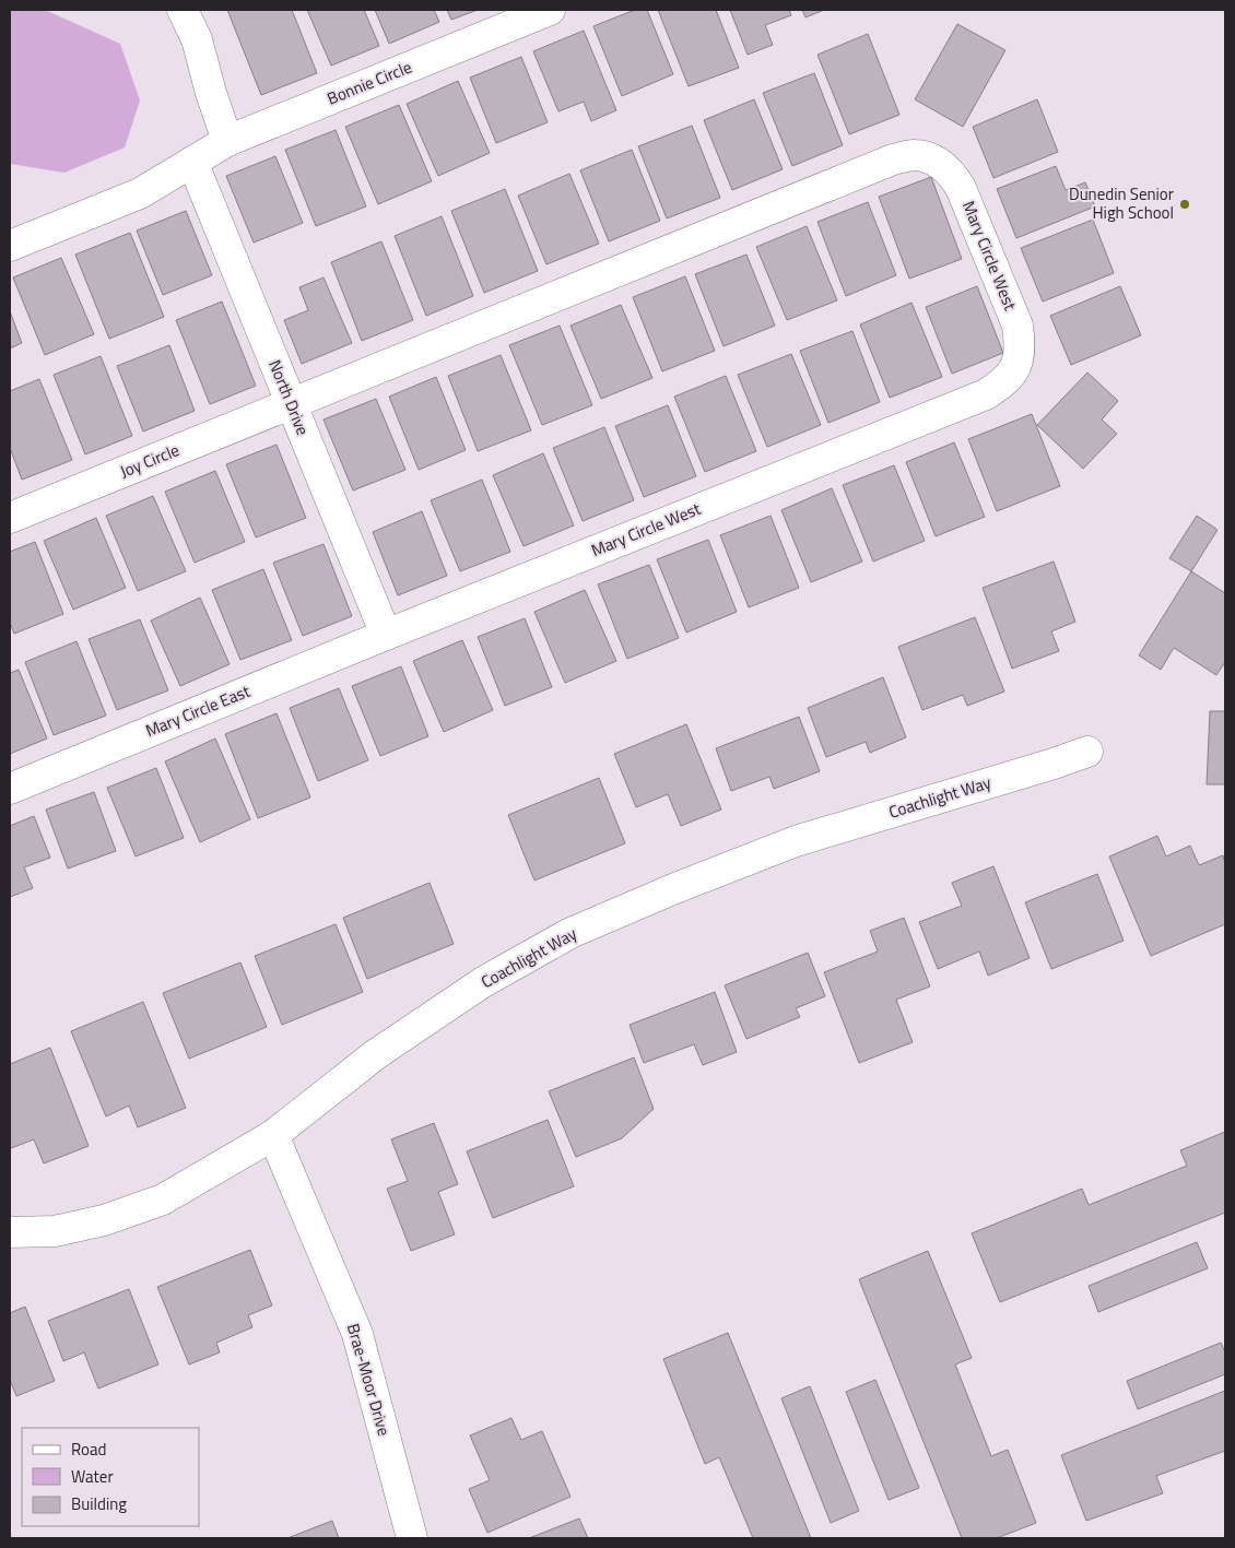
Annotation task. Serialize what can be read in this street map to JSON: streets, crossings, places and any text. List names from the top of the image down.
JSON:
{
  "streets": {
    "street": [
      "Bonnie Circle",
      "Mary Circle West",
      "North Drive",
      "Joy Circle",
      "Mary Circle East",
      "Coachlight Way",
      "Brae-Moor Drive"
    ]
  },
  "crossings": [
    ["Bonnie Circle", "North Drive"],
    ["Mary Circle West", "North Drive"],
    ["Mary Circle West", "Joy Circle"],
    ["Mary Circle West", "Mary Circle East"],
    ["North Drive", "Joy Circle"],
    ["North Drive", "Mary Circle East"],
    ["Coachlight Way", "Brae-Moor Drive"]
  ],
  "places": ["Dunedin Senior High School"],
  "legend": ["Road", "Water", "Building"]
}
